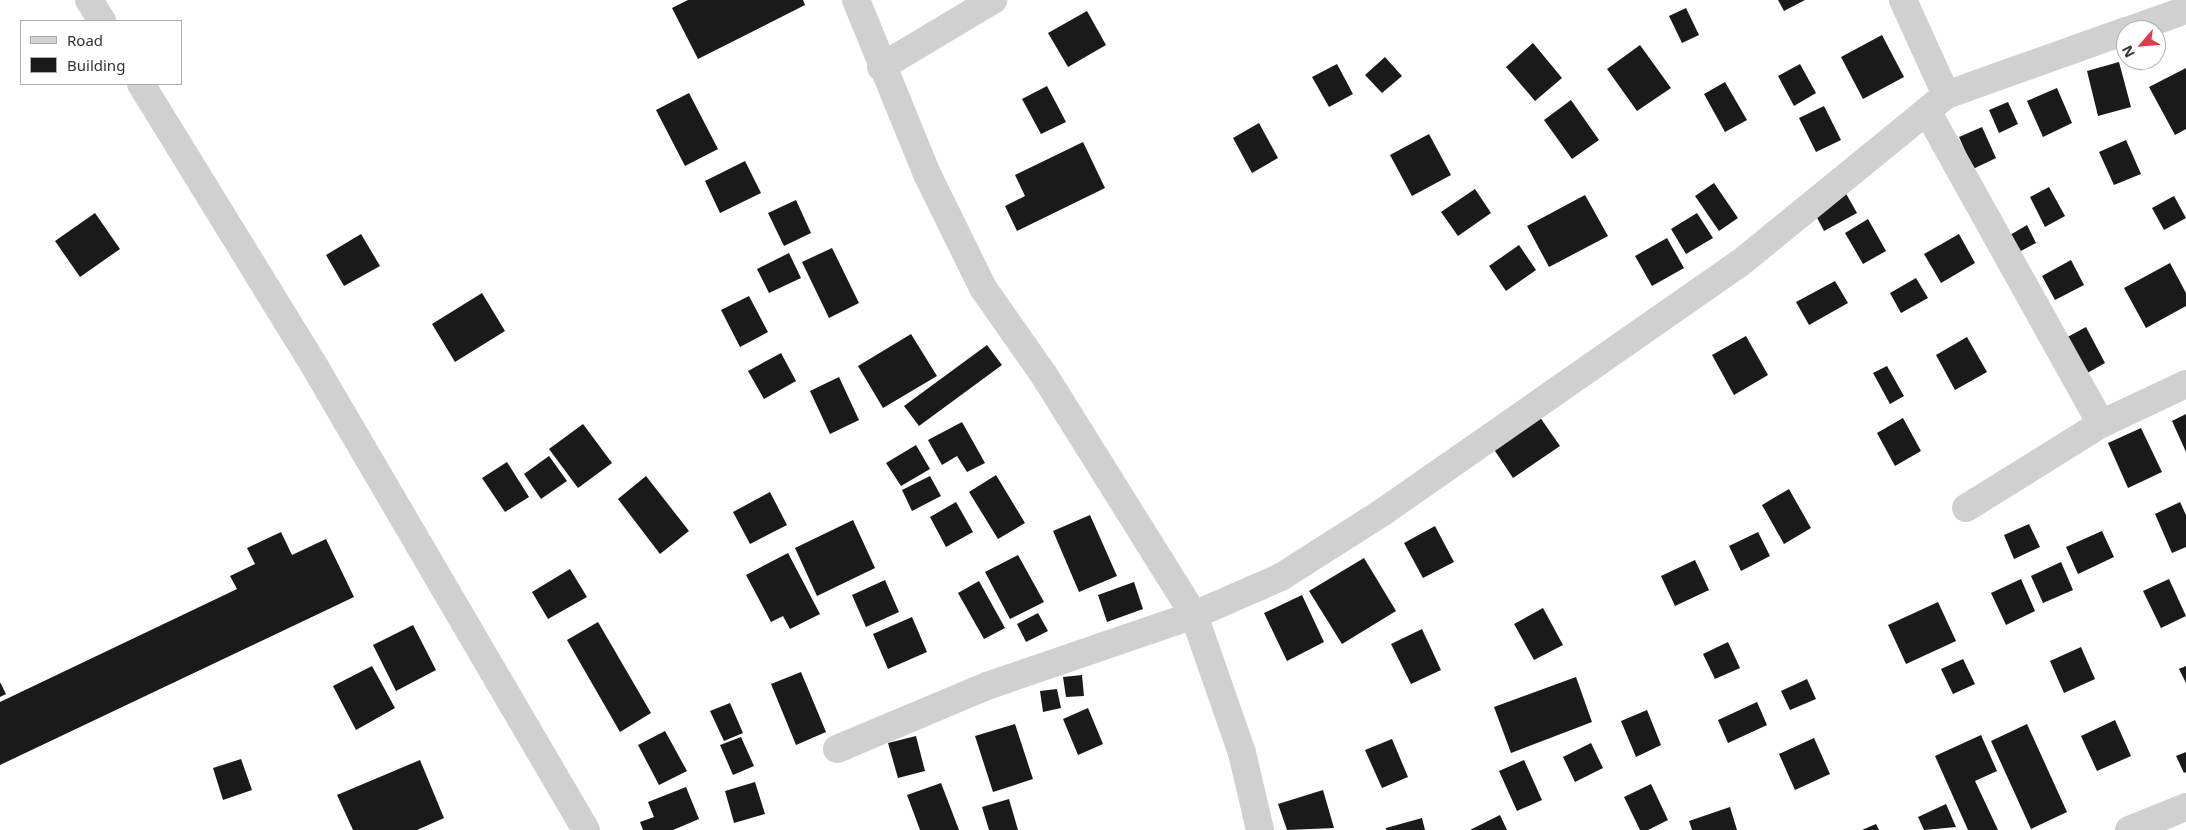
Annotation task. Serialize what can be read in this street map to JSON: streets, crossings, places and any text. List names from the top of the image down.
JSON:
{
  "legend": ["Road", "Building"],
  "north": "bottom left"
}
